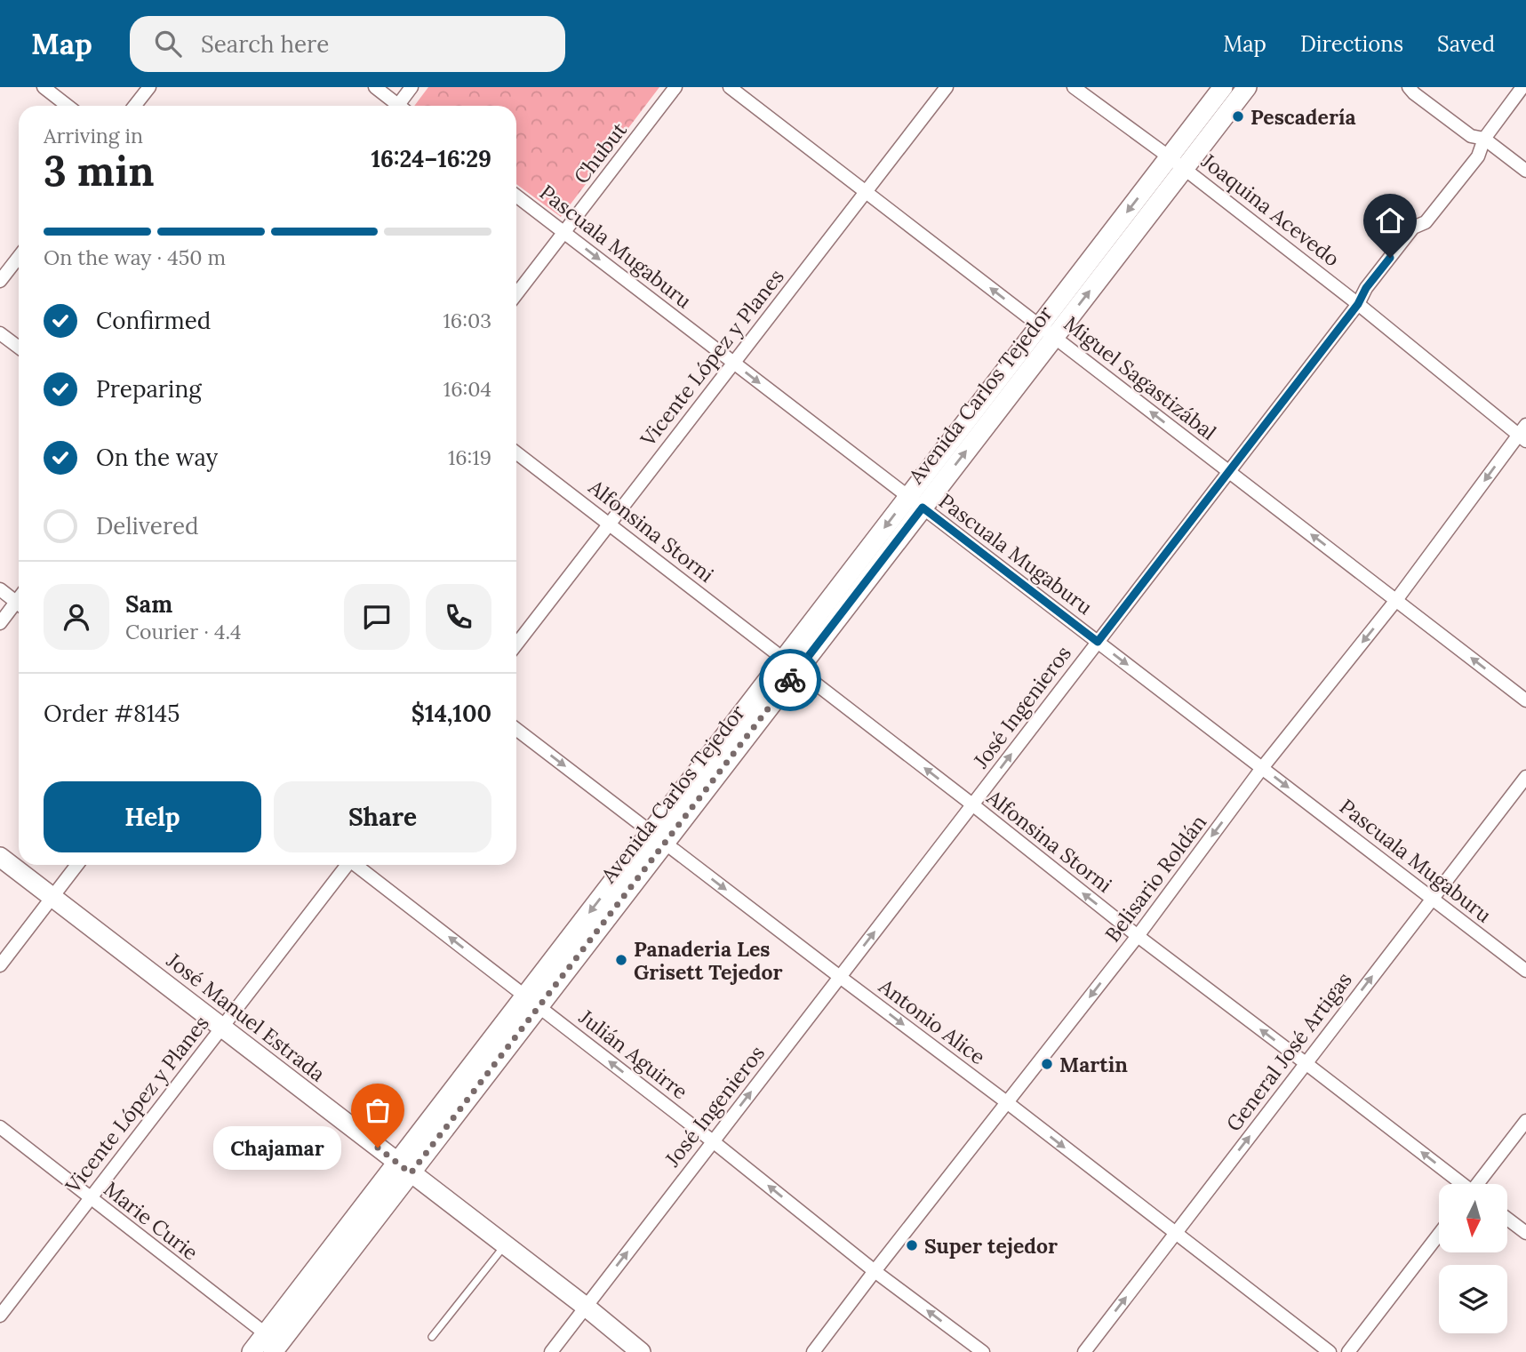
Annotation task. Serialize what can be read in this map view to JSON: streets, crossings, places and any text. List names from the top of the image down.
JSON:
{
  "streets": {
    "main road": ["Avenida Carlos Tejedor", "José Manuel Estrada"],
    "street": [
      "Chubut",
      "Joaquina Acevedo",
      "Pascuala Mugaburu",
      "Vicente López y Planes",
      "Miguel Sagastizábal",
      "Alfonsina Storni",
      "José Ingenieros",
      "Belisario Roldán",
      "Antonio Alice",
      "General José Artigas",
      "Julián Aguirre",
      "Marie Curie"
    ]
  },
  "crossings": [
    ["Chubut", "Pascuala Mugaburu"],
    ["Joaquina Acevedo", "Avenida Carlos Tejedor"],
    ["Joaquina Acevedo", "José Ingenieros"],
    ["Joaquina Acevedo", "Belisario Roldán"],
    ["Pascuala Mugaburu", "Vicente López y Planes"],
    ["Pascuala Mugaburu", "Avenida Carlos Tejedor"],
    ["Pascuala Mugaburu", "José Ingenieros"],
    ["Pascuala Mugaburu", "Belisario Roldán"],
    ["Pascuala Mugaburu", "General José Artigas"],
    ["Vicente López y Planes", "Miguel Sagastizábal"],
    ["Vicente López y Planes", "Alfonsina Storni"],
    ["Vicente López y Planes", "José Manuel Estrada"],
    ["Vicente López y Planes", "Marie Curie"],
    ["Miguel Sagastizábal", "Avenida Carlos Tejedor"],
    ["Miguel Sagastizábal", "José Ingenieros"],
    ["Miguel Sagastizábal", "Belisario Roldán"],
    ["Avenida Carlos Tejedor", "Alfonsina Storni"],
    ["Avenida Carlos Tejedor", "José Manuel Estrada"],
    ["Avenida Carlos Tejedor", "Antonio Alice"],
    ["Avenida Carlos Tejedor", "Julián Aguirre"],
    ["Avenida Carlos Tejedor", "Marie Curie"],
    ["Alfonsina Storni", "José Ingenieros"],
    ["Alfonsina Storni", "Belisario Roldán"],
    ["Alfonsina Storni", "General José Artigas"],
    ["José Ingenieros", "José Manuel Estrada"],
    ["José Ingenieros", "Antonio Alice"],
    ["José Ingenieros", "Julián Aguirre"],
    ["Belisario Roldán", "Antonio Alice"],
    ["Belisario Roldán", "Julián Aguirre"],
    ["Antonio Alice", "General José Artigas"]
  ],
  "one_way": [
    "Pascuala Mugaburu",
    "Miguel Sagastizábal",
    "Alfonsina Storni",
    "José Ingenieros",
    "Belisario Roldán",
    "Antonio Alice",
    "General José Artigas",
    "Julián Aguirre"
  ],
  "places": [
    "Pescadería",
    "Panaderia Les Grisett Tejedor",
    "Martin",
    "Chajamar",
    "Super tejedor"
  ],
  "north": "bottom",
  "page": {
    "header": "Map",
    "search": "Search here",
    "nav": ["Map", "Directions", "Saved"],
    "heading": ["3 min", "Arriving in", "16:24–16:29"],
    "panel": [
      "Sam",
      "Courier · 4.4",
      "Order #8145",
      "$14,100"
    ],
    "bar": "On the way · 450 m",
    "list": [
      ["Confirmed", "16:03"],
      ["Preparing", "16:04"],
      ["On the way", "16:19"],
      "Delivered"
    ],
    "buttons": ["Help", "Share"],
    "bubble": "Chajamar"
  }
}
